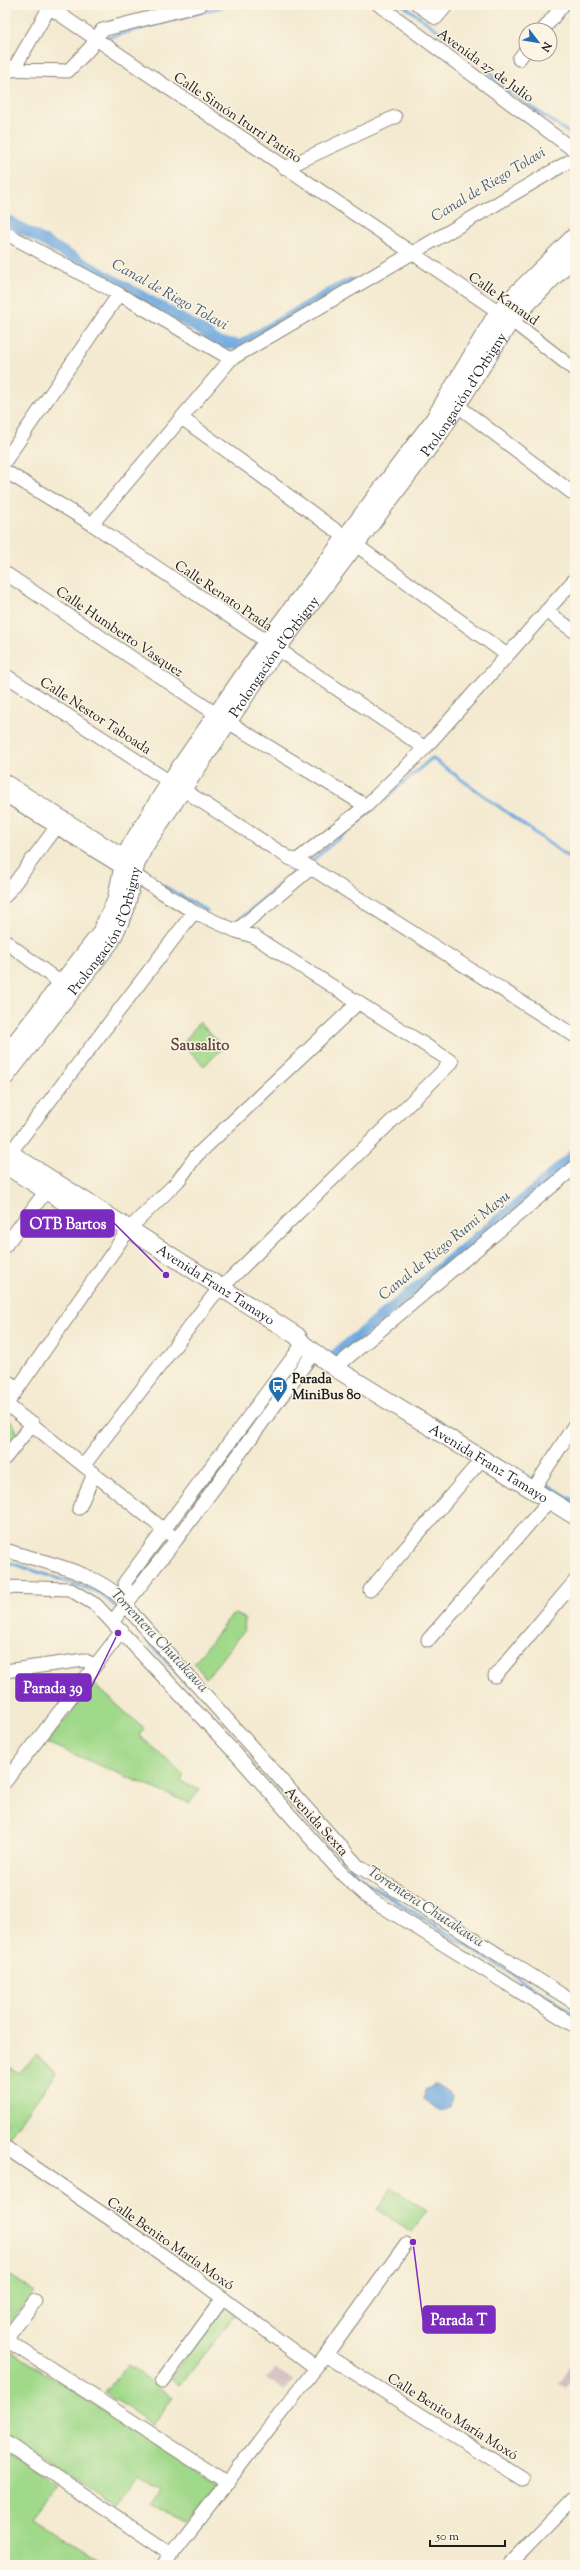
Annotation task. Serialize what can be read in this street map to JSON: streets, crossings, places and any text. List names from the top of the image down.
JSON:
{
  "streets": {
    "main road": ["Prolongación d'Orbigny", "Avenida Franz Tamayo"],
    "street": [
      "Avenida 27 de Julio",
      "Calle Simón Iturri Patiño",
      "Calle Kanaud",
      "Calle Renato Prada",
      "Calle Humberto Vasquez",
      "Calle Nestor Taboada",
      "Avenida Sexta",
      "Calle Benito María Moxó"
    ]
  },
  "crossings": [
    ["Calle Simón Iturri Patiño", "Calle Kanaud"],
    ["Calle Kanaud", "Prolongación d'Orbigny"],
    ["Prolongación d'Orbigny", "Calle Renato Prada"],
    ["Prolongación d'Orbigny", "Calle Humberto Vasquez"],
    ["Prolongación d'Orbigny", "Calle Nestor Taboada"]
  ],
  "districts": ["Sausalito"],
  "water": ["Canal de Riego Tolavi", "Canal de Riego Rumi Mayu", "Torrentera Chutakawa"],
  "places": {
    "other": ["OTB Bartos", "Parada 39", "Parada T"],
    "bus stop": ["Parada MiniBus 80"]
  },
  "scale_bar": "50 m",
  "north": "bottom right"
}
